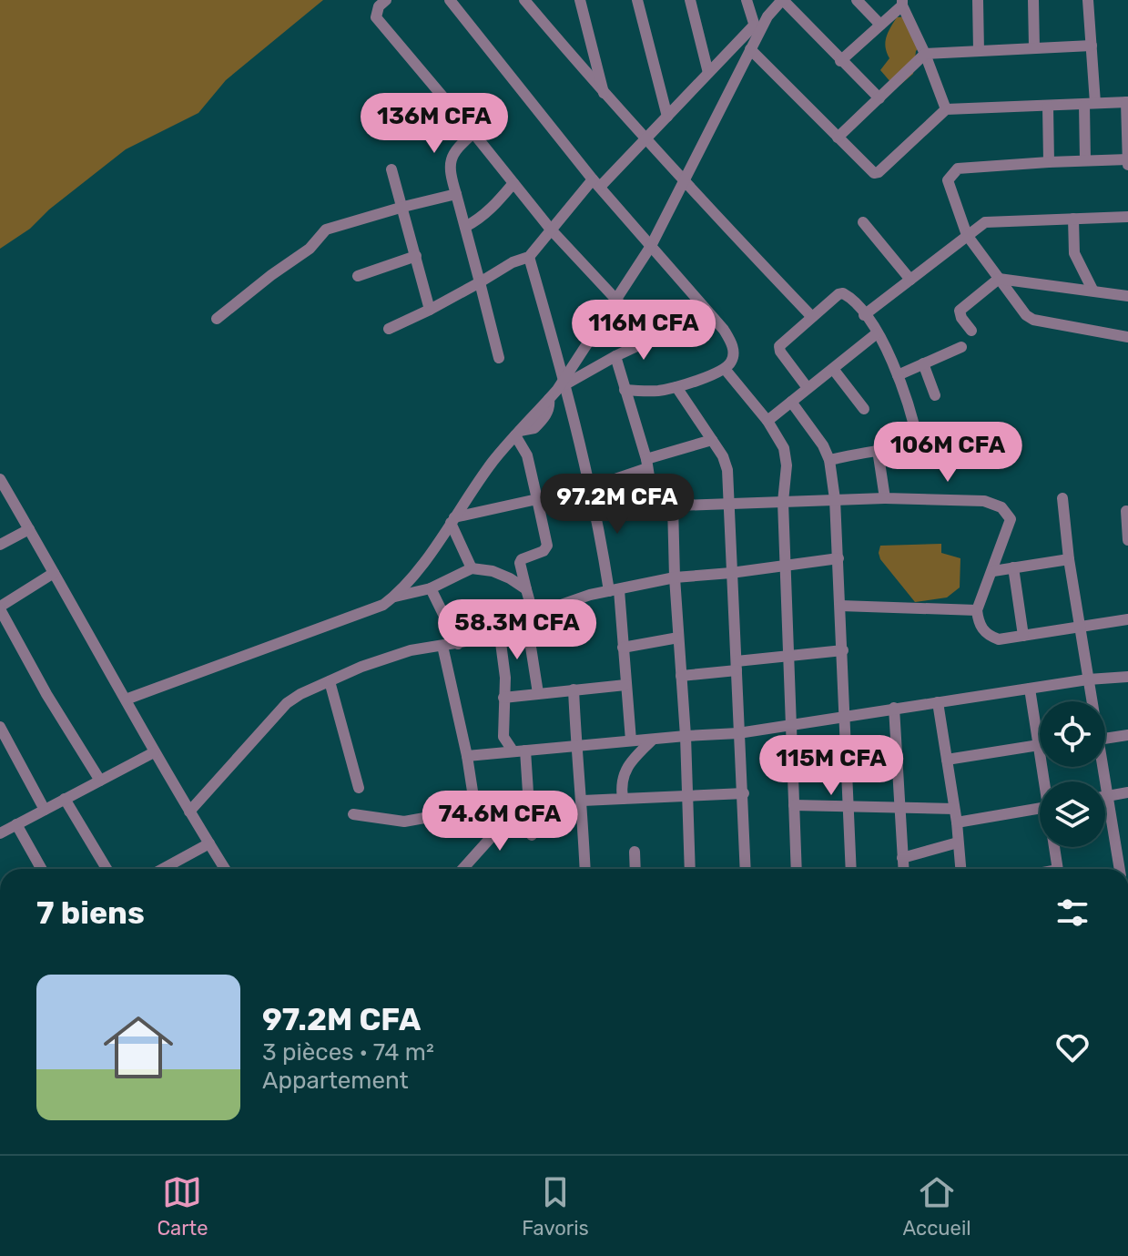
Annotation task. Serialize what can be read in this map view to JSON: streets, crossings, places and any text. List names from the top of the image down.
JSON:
{
  "page": {
    "price": [
      "136M CFA",
      "116M CFA",
      "106M CFA",
      "97.2M CFA",
      "58.3M CFA",
      "115M CFA",
      "74.6M CFA"
    ],
    "heading": "7 biens",
    "list": [
      {
        "name": "97.2M CFA",
        "note": "3 pièces · 74 m² · Appartement"
      }
    ],
    "tabs": ["Carte", "Favoris", "Accueil"]
  }
}
